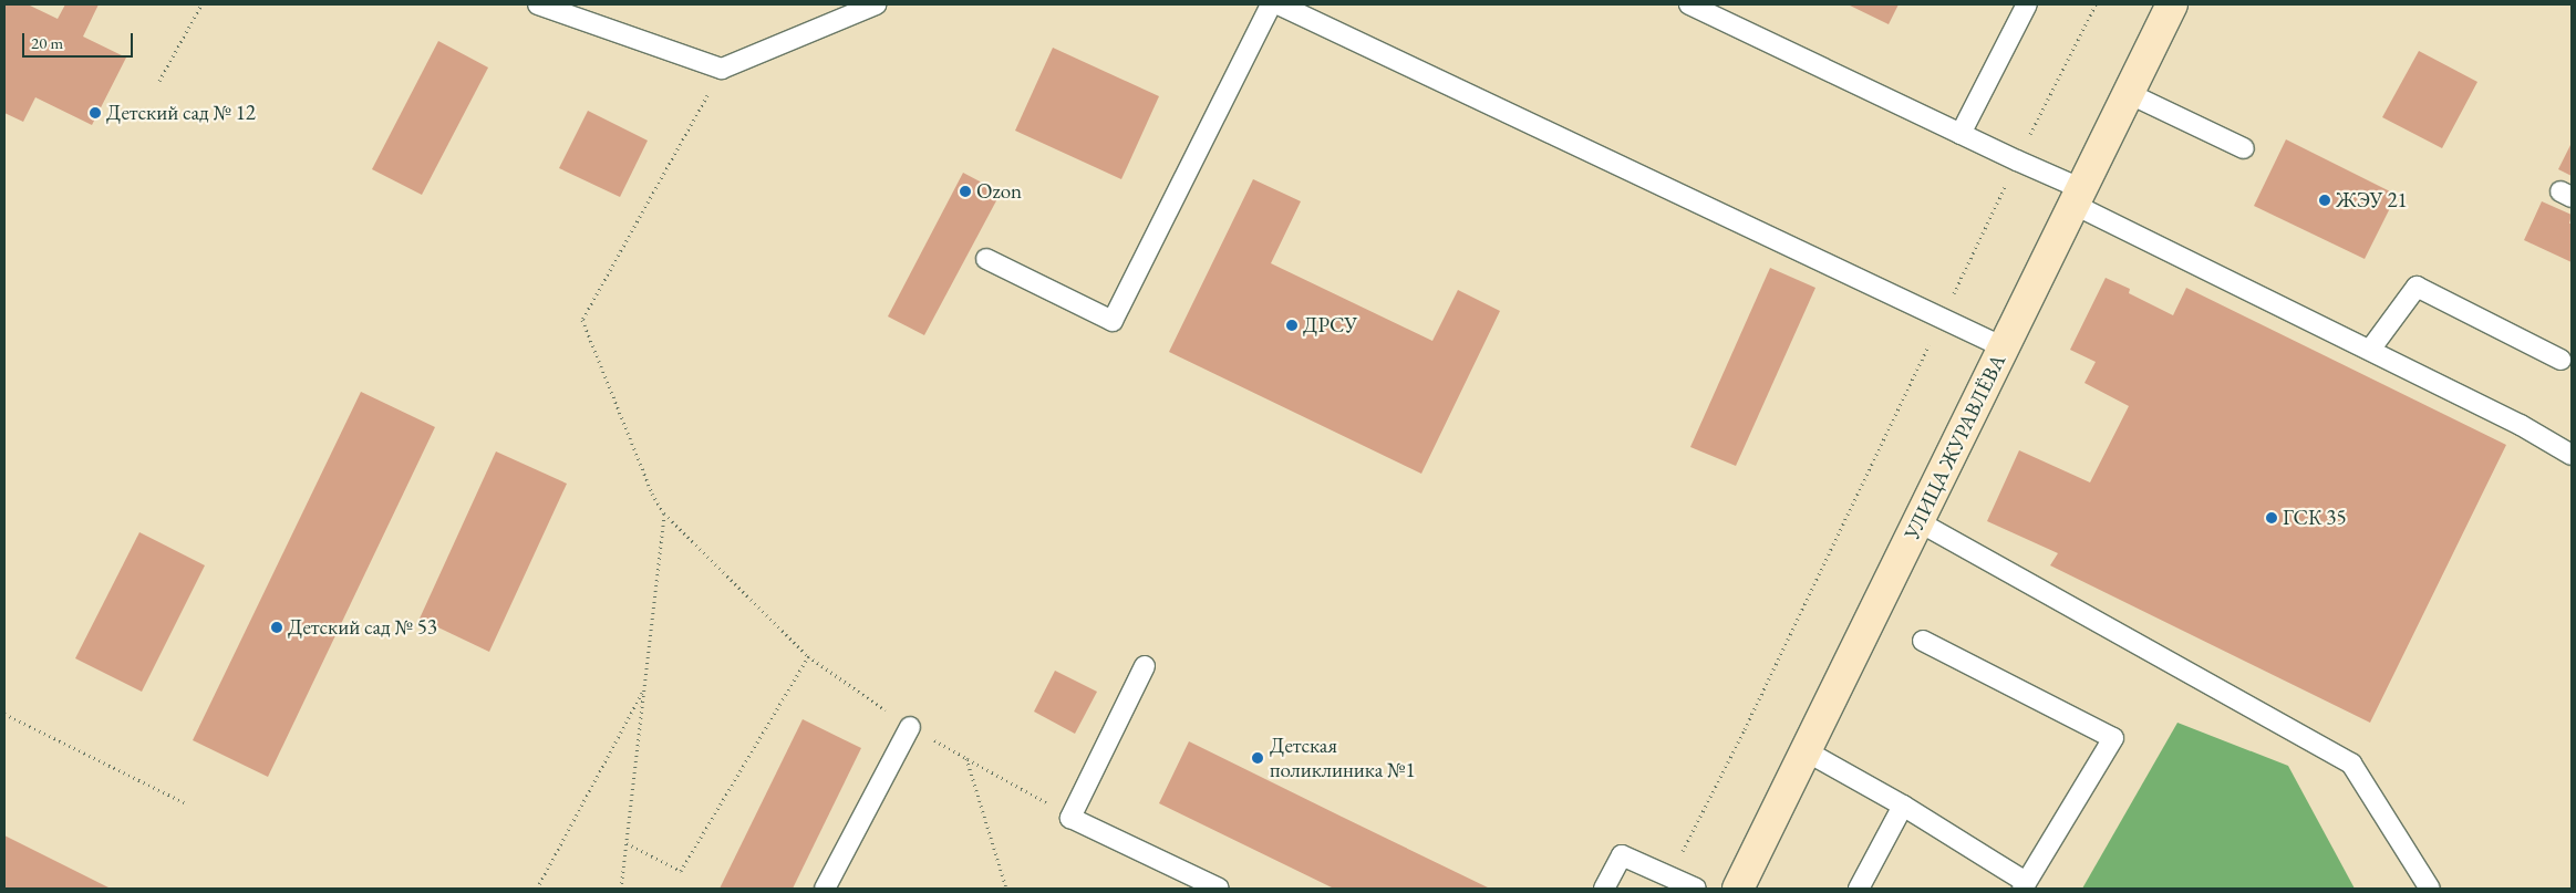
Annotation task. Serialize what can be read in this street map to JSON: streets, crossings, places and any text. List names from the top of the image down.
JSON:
{
  "streets": {
    "street": ["УЛИЦА ЖУРАВЛЁВА"]
  },
  "places": [
    "Детский сад № 12",
    "Ozon",
    "ЖЭУ 21",
    "ДРСУ",
    "ГСК 35",
    "Детский сад № 53",
    "Детская поликлиника №1"
  ],
  "scale_bar": "20 m"
}
